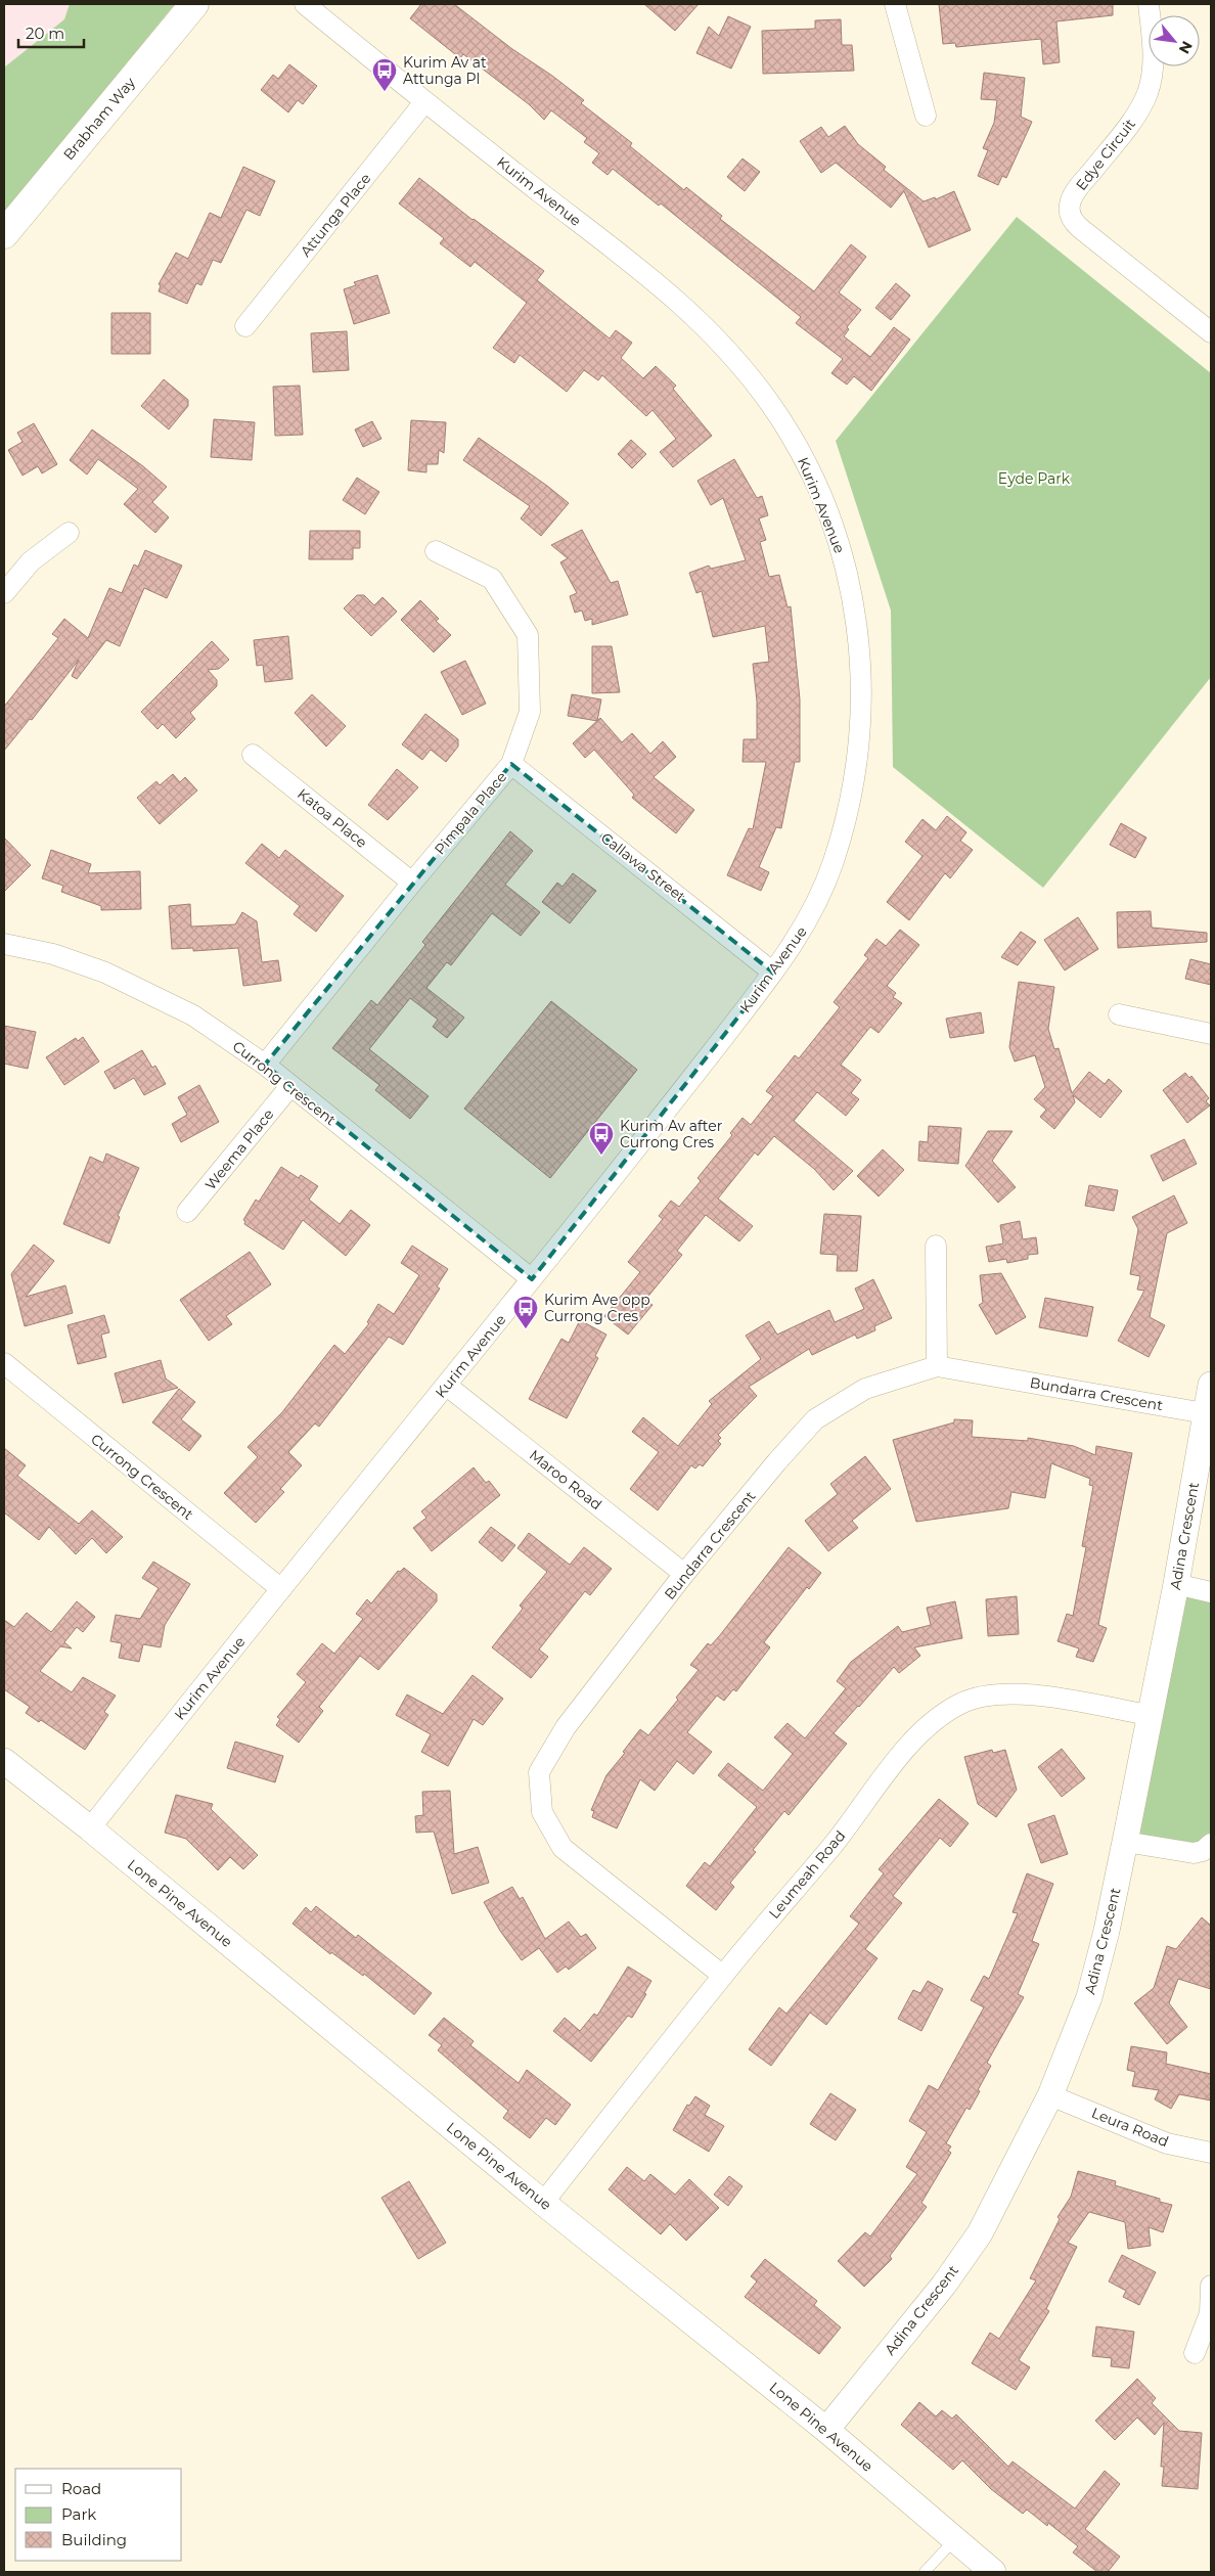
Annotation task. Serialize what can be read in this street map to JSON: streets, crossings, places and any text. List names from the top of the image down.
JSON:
{
  "streets": {
    "main road": ["Brabham Way"],
    "street": [
      "Edye Circuit",
      "Kurim Avenue",
      "Attunga Place",
      "Pimpala Place",
      "Katoa Place",
      "Callawa Street",
      "Currong Crescent",
      "Weema Place",
      "Bundarra Crescent",
      "Maroo Road",
      "Adina Crescent",
      "Leumeah Road",
      "Lone Pine Avenue",
      "Leura Road"
    ]
  },
  "crossings": [
    ["Kurim Avenue", "Attunga Place"],
    ["Kurim Avenue", "Callawa Street"],
    ["Kurim Avenue", "Currong Crescent"],
    ["Kurim Avenue", "Maroo Road"],
    ["Kurim Avenue", "Lone Pine Avenue"],
    ["Pimpala Place", "Katoa Place"],
    ["Pimpala Place", "Callawa Street"],
    ["Pimpala Place", "Currong Crescent"],
    ["Currong Crescent", "Weema Place"],
    ["Bundarra Crescent", "Maroo Road"],
    ["Bundarra Crescent", "Adina Crescent"],
    ["Bundarra Crescent", "Leumeah Road"],
    ["Adina Crescent", "Leumeah Road"],
    ["Adina Crescent", "Lone Pine Avenue"],
    ["Adina Crescent", "Leura Road"],
    ["Leumeah Road", "Lone Pine Avenue"]
  ],
  "parks": ["Eyde Park"],
  "places": {
    "bus stop": ["Kurim Av at Attunga Pl", "Kurim Av after Currong Cres", "Kurim Ave opp Currong Cres"]
  },
  "legend": ["Road", "Park", "Building"],
  "scale_bar": "20 m",
  "north": "bottom right"
}
